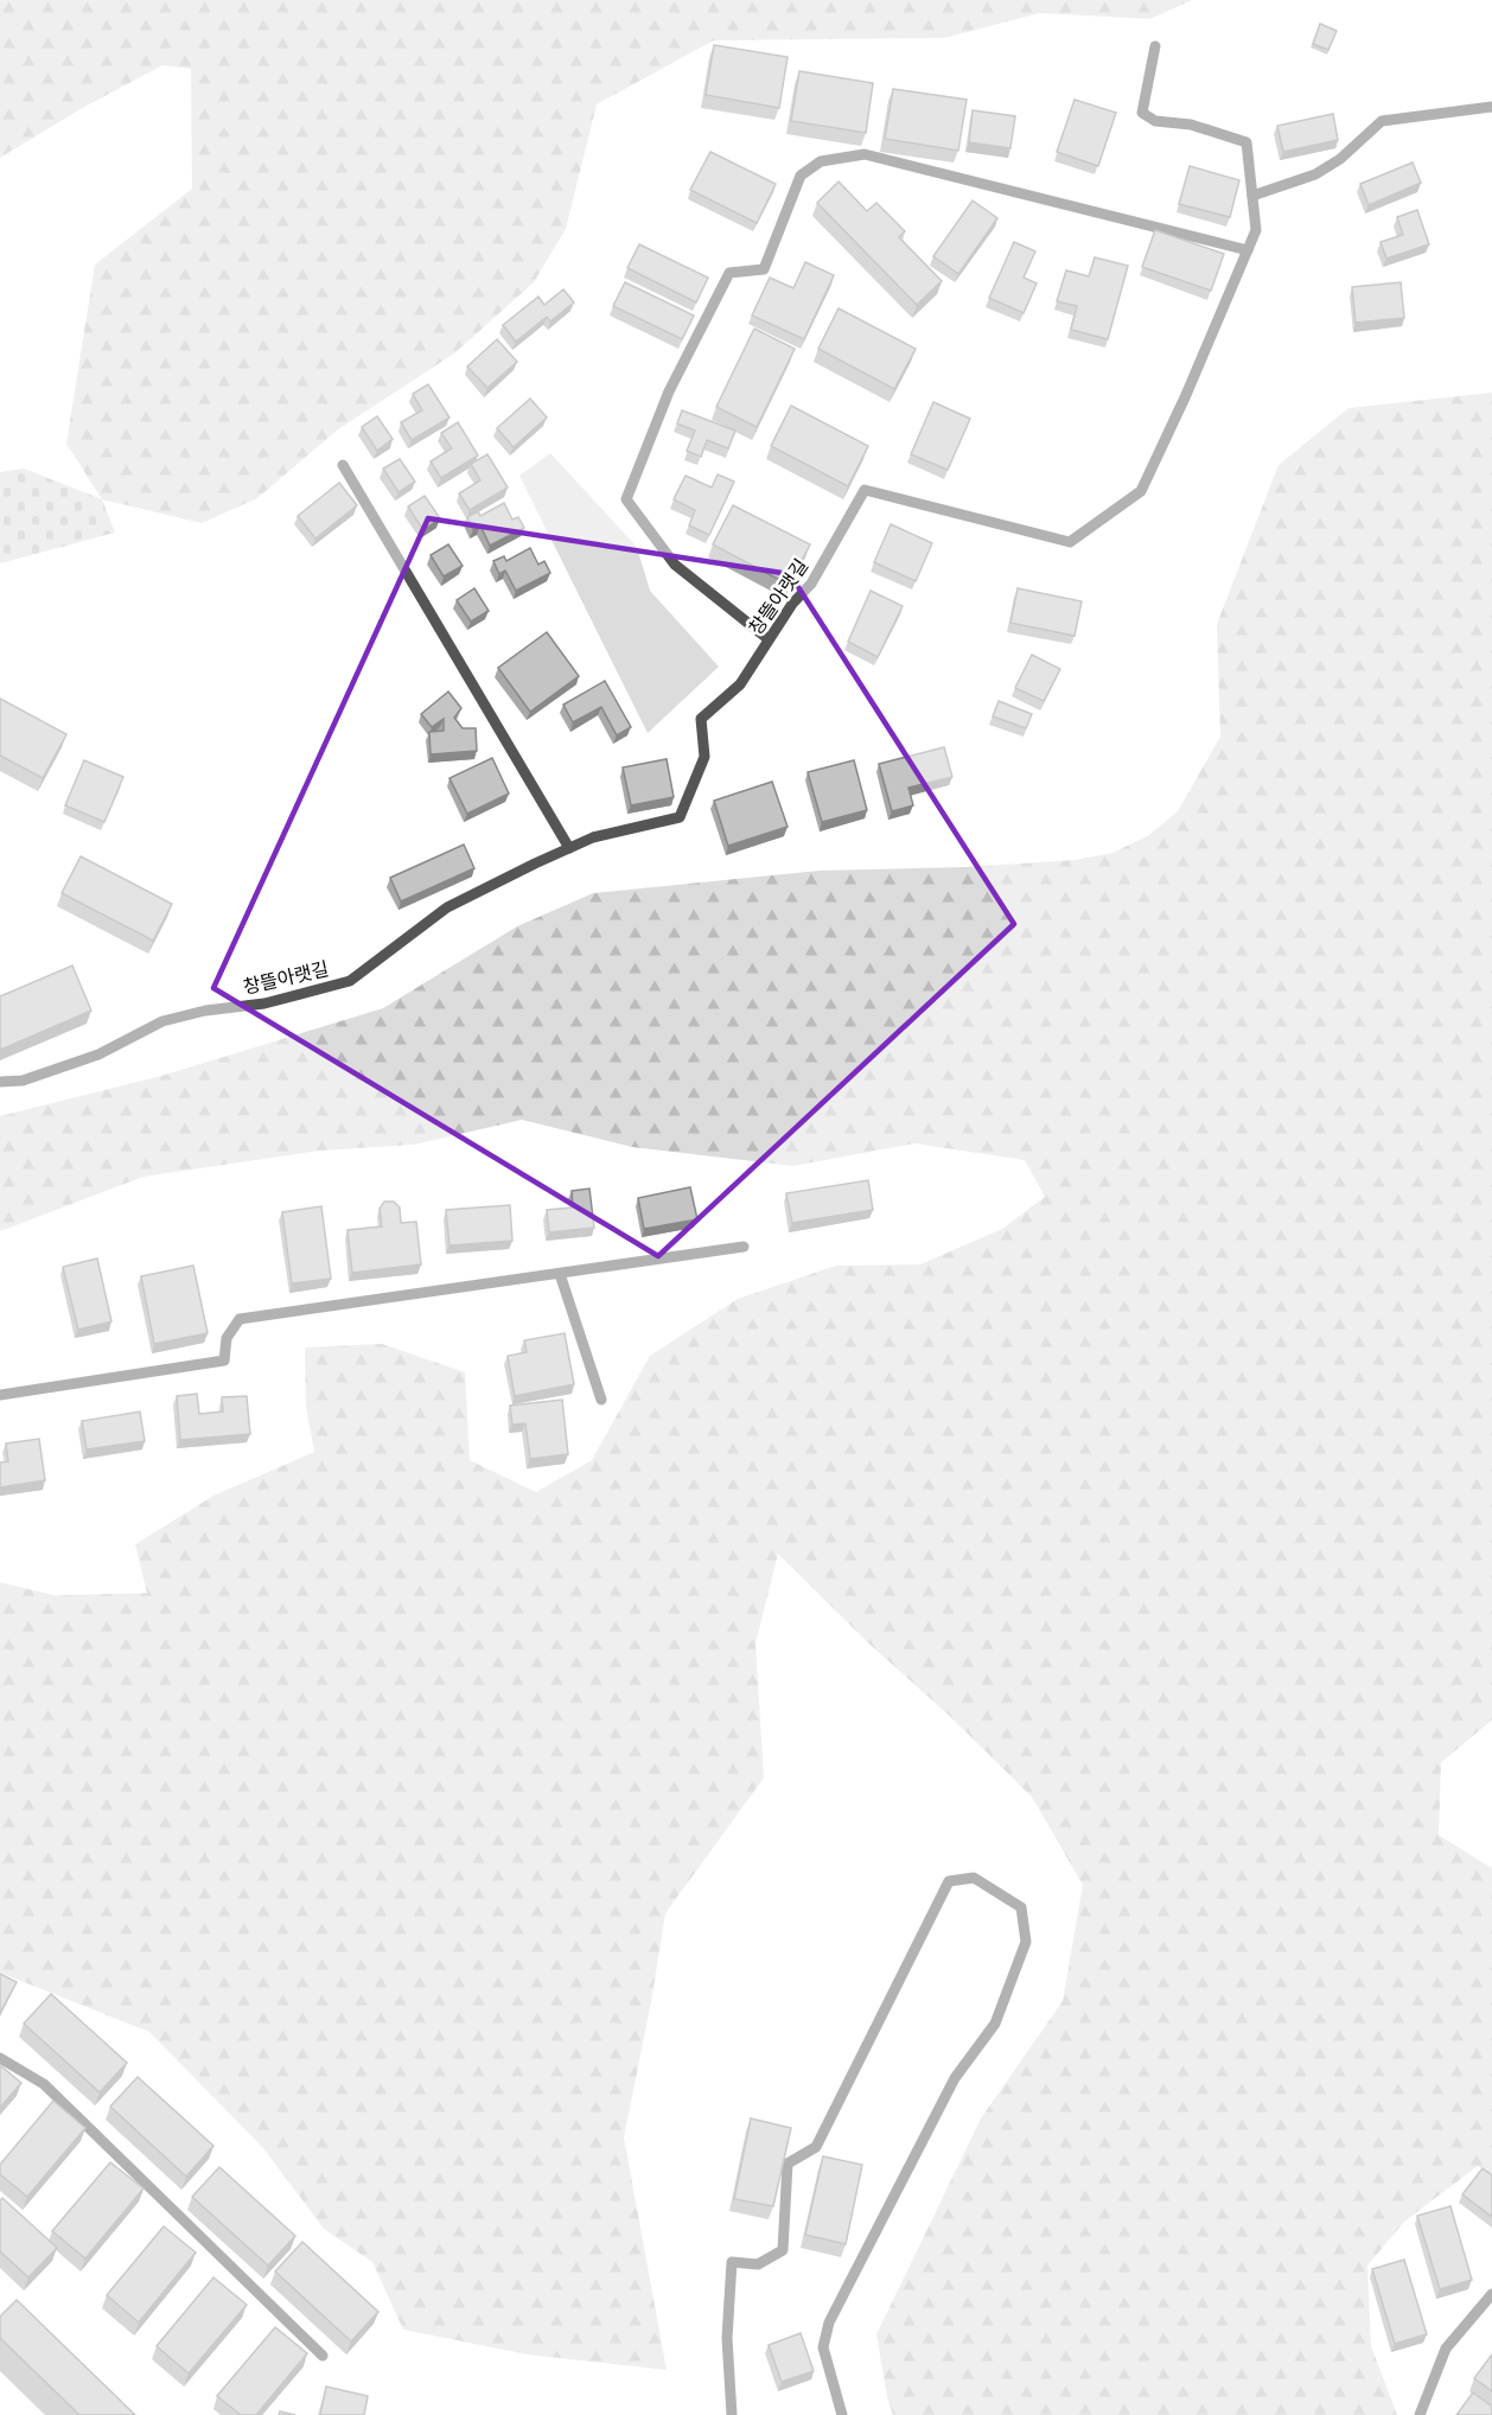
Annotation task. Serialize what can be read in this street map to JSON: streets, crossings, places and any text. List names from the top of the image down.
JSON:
{
  "streets": {
    "lane": ["창뜰아랫길"]
  }
}
